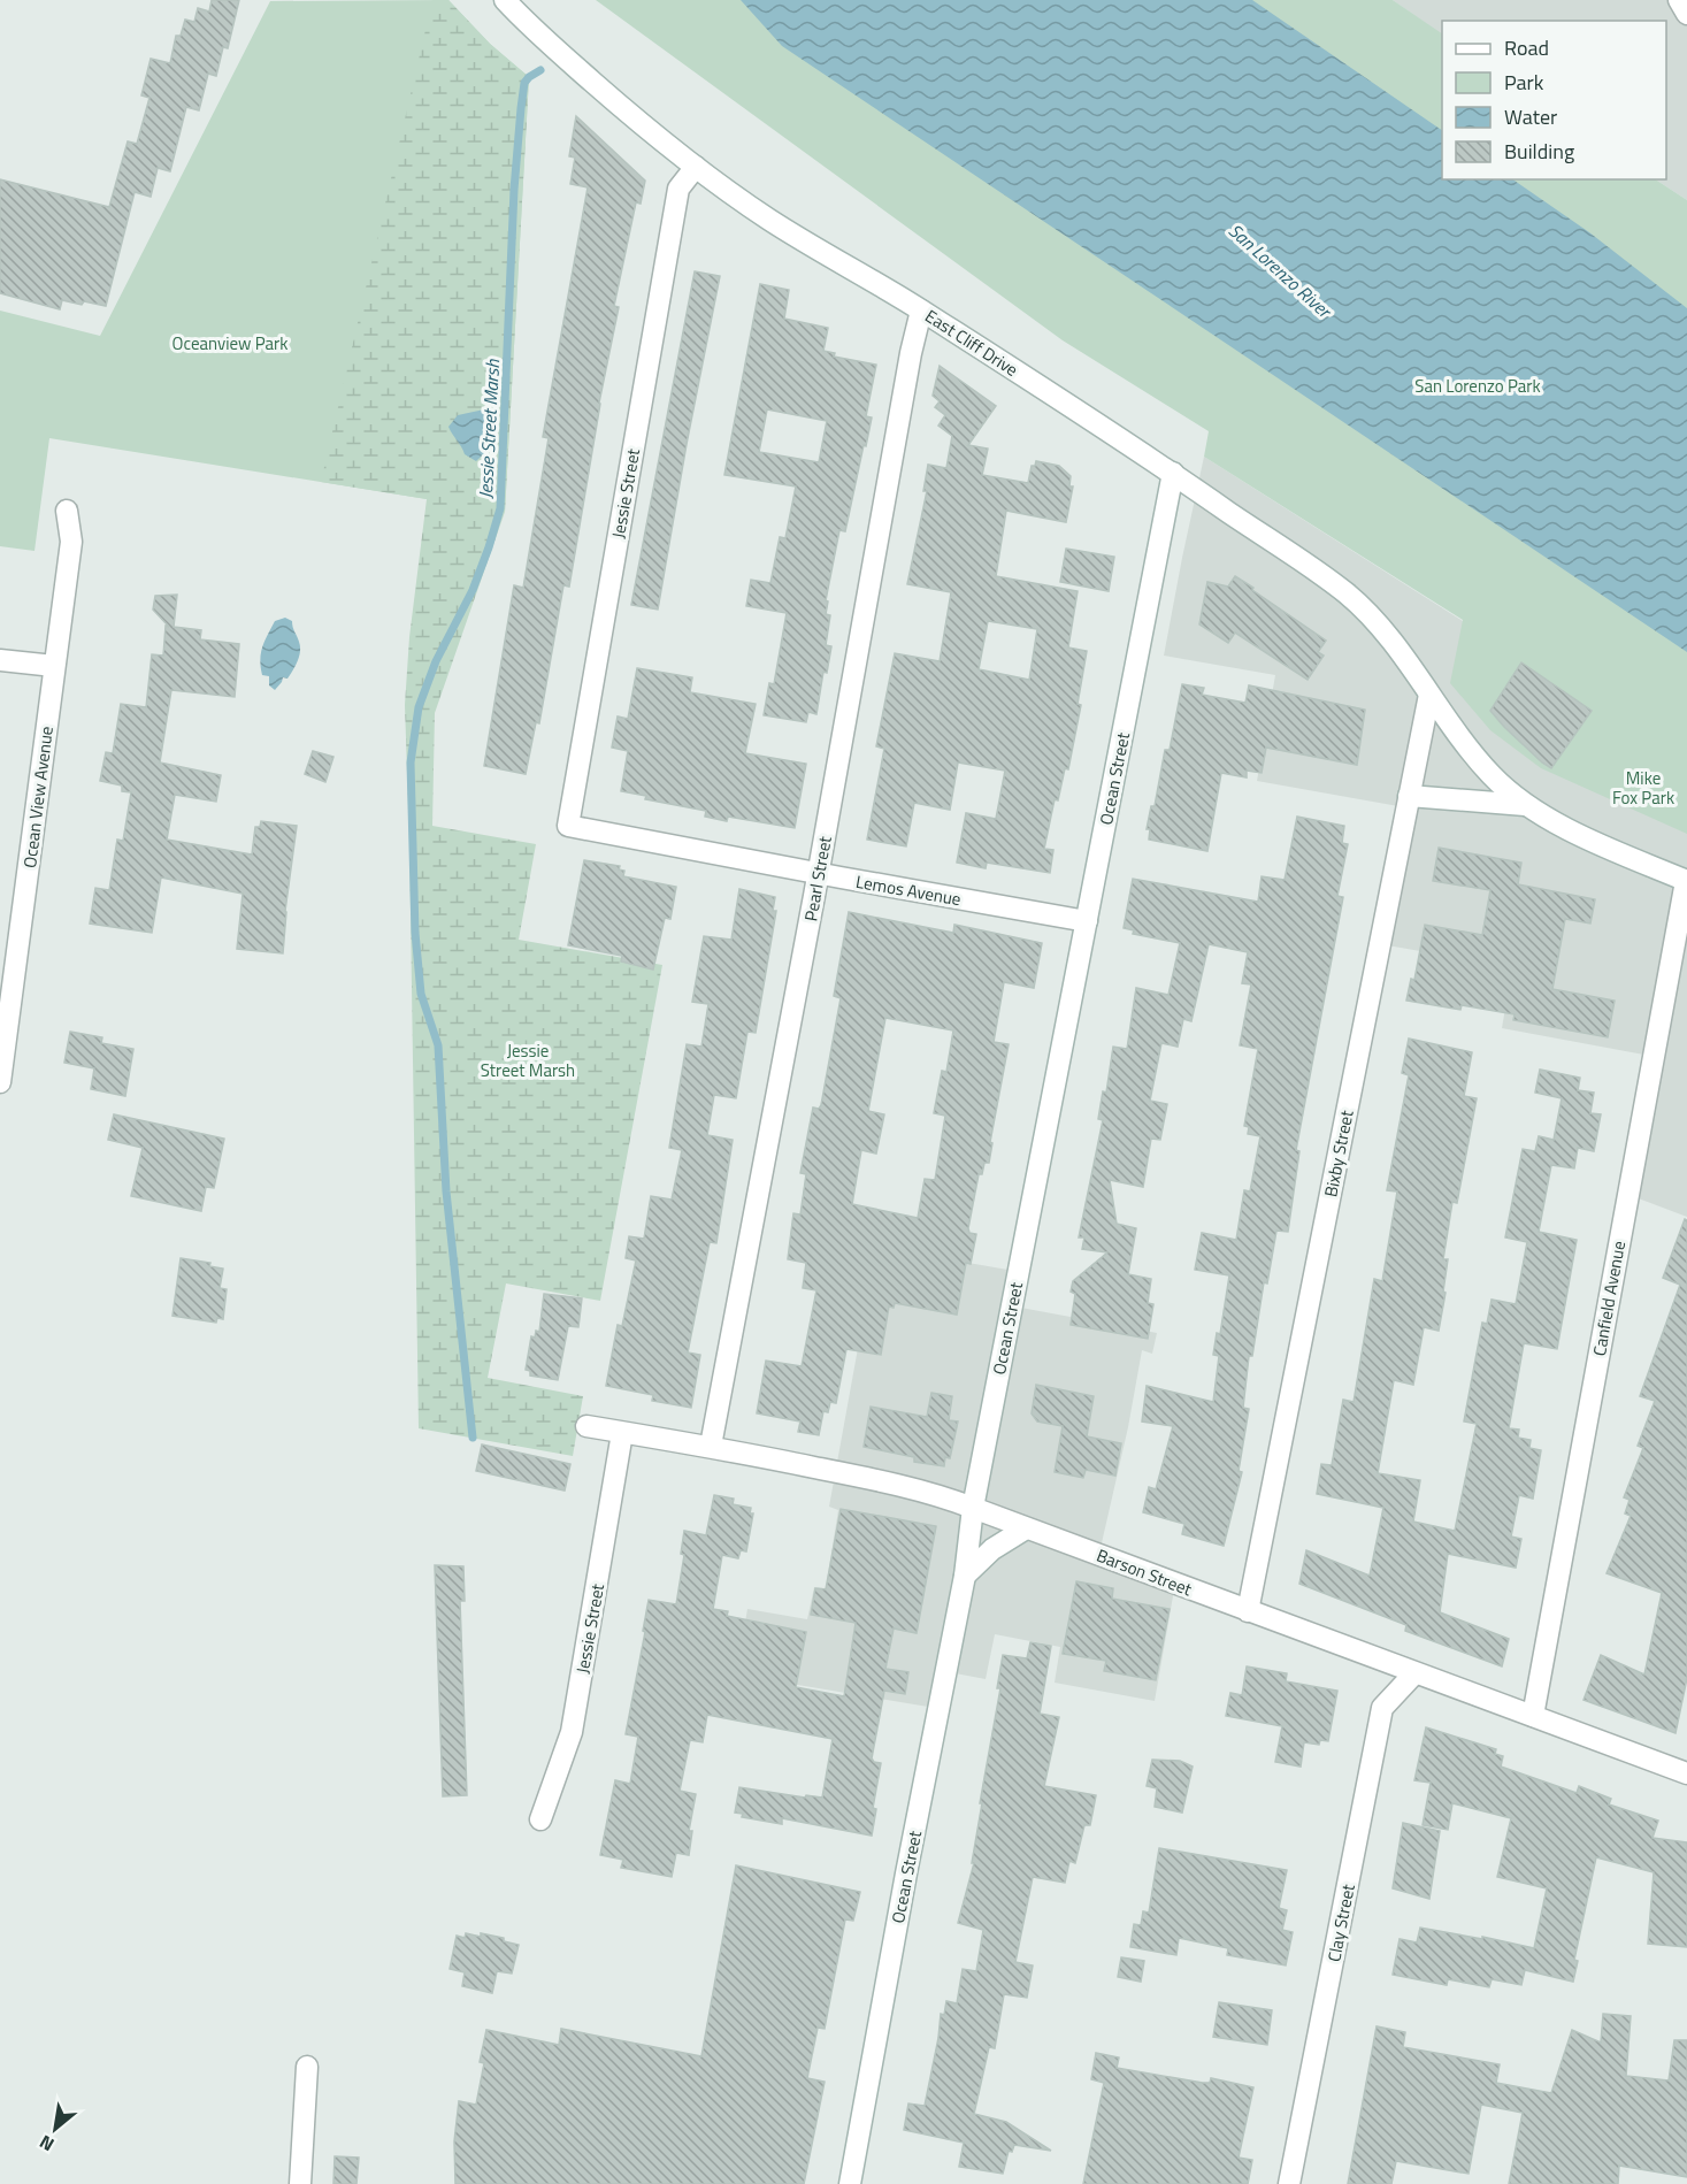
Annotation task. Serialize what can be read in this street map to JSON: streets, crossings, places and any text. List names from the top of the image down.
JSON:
{
  "streets": {
    "street": [
      "East Cliff Drive",
      "Jessie Street",
      "Ocean Street",
      "Ocean View Avenue",
      "Pearl Street",
      "Lemos Avenue",
      "Bixby Street",
      "Canfield Avenue",
      "Barson Street",
      "Clay Street"
    ]
  },
  "crossings": [
    ["East Cliff Drive", "Jessie Street"],
    ["East Cliff Drive", "Ocean Street"],
    ["East Cliff Drive", "Pearl Street"],
    ["East Cliff Drive", "Bixby Street"],
    ["Jessie Street", "Lemos Avenue"],
    ["Jessie Street", "Barson Street"],
    ["Ocean Street", "Lemos Avenue"],
    ["Ocean Street", "Barson Street"],
    ["Pearl Street", "Lemos Avenue"],
    ["Pearl Street", "Barson Street"],
    ["Bixby Street", "Barson Street"],
    ["Canfield Avenue", "Barson Street"],
    ["Barson Street", "Clay Street"]
  ],
  "water": ["San Lorenzo River", "Jessie Street Marsh"],
  "parks": [
    "Oceanview Park",
    "San Lorenzo Park",
    "Mike Fox Park",
    "Jessie Street Marsh"
  ],
  "legend": [
    "Road",
    "Park",
    "Water",
    "Building"
  ],
  "north": "bottom left"
}
